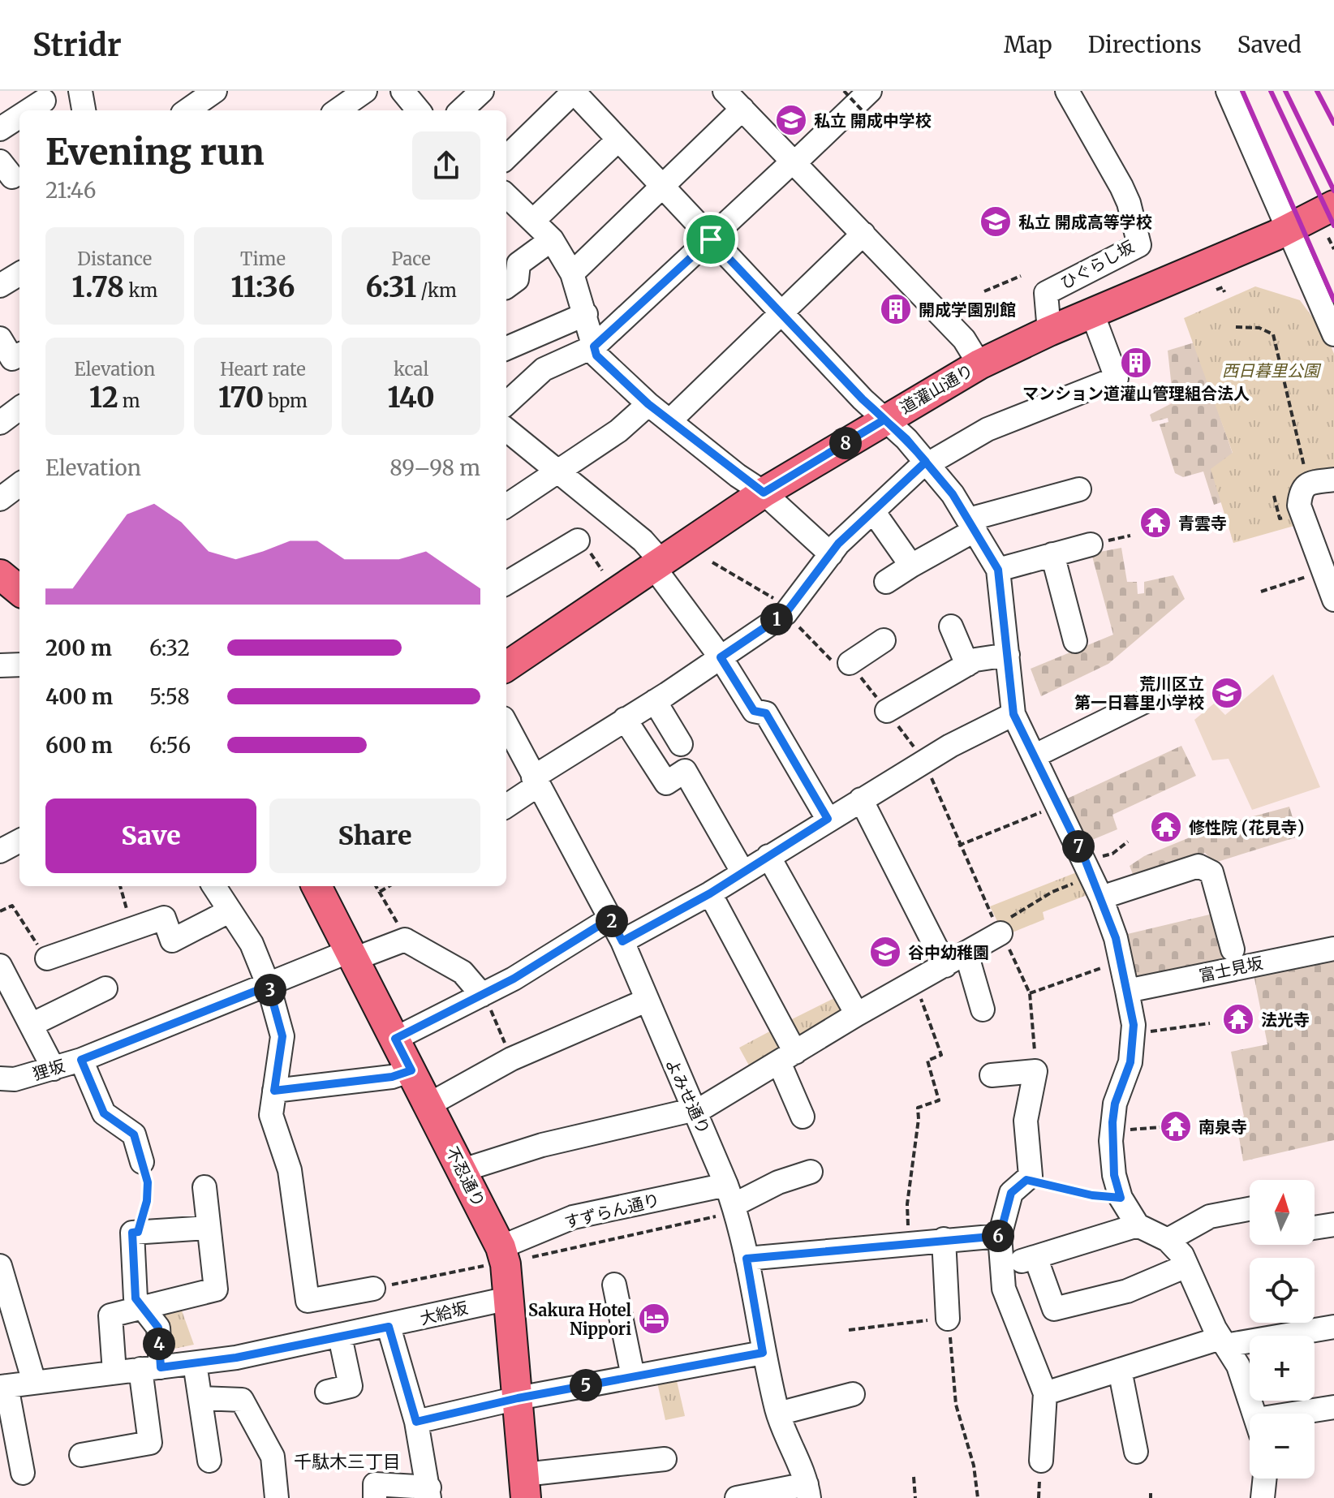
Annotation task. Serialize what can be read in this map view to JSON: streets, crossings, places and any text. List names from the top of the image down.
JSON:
{
  "streets": {
    "main road": ["道灌山通り", "不忍通り"],
    "street": [
      "ひぐらし坂",
      "富士見坂",
      "狸坂",
      "よみせ通り",
      "すずらん通り",
      "大給坂"
    ]
  },
  "crossings": [
    ["ひぐらし坂", "道灌山通り"],
    ["狸坂", "不忍通り"],
    ["よみせ通り", "すずらん通り"],
    ["不忍通り", "すずらん通り"],
    ["不忍通り", "大給坂"]
  ],
  "districts": ["千駄木三丁目"],
  "parks": ["西日暮里公園"],
  "places": {
    "school or university": [
      "私立 開成中学校",
      "私立 開成高等学校",
      "荒川区立 第一日暮里小学校",
      "谷中幼稚園"
    ],
    "building": ["開成学園別館", "マンション道灌山管理組合法人"],
    "temple": [
      "青雲寺",
      "修性院 (花見寺)",
      "法光寺",
      "南泉寺"
    ],
    "hotel": ["Sakura Hotel Nippori"]
  },
  "north": "top",
  "page": {
    "header": "Stridr",
    "nav": ["Map", "Directions", "Saved"],
    "heading": ["Evening run", "21:46"],
    "stats": [
      ["Distance", "1.78 km"],
      ["Time", "11:36"],
      ["Pace", "6:31 /km"],
      ["Elevation", "12 m"],
      ["Heart rate", "170 bpm"],
      ["kcal", "140"]
    ],
    "pins": [
      "8",
      "1",
      "7",
      "2",
      "3",
      "6",
      "4",
      "5"
    ],
    "chart": ["Elevation", "89–98 m"],
    "list": [
      {
        "name": "200 m",
        "note": "6:32"
      },
      {
        "name": "400 m",
        "note": "5:58"
      },
      {
        "name": "600 m",
        "note": "6:56"
      }
    ],
    "buttons": ["Save", "Share"],
    "map_buttons": ["+", "−"]
  }
}
